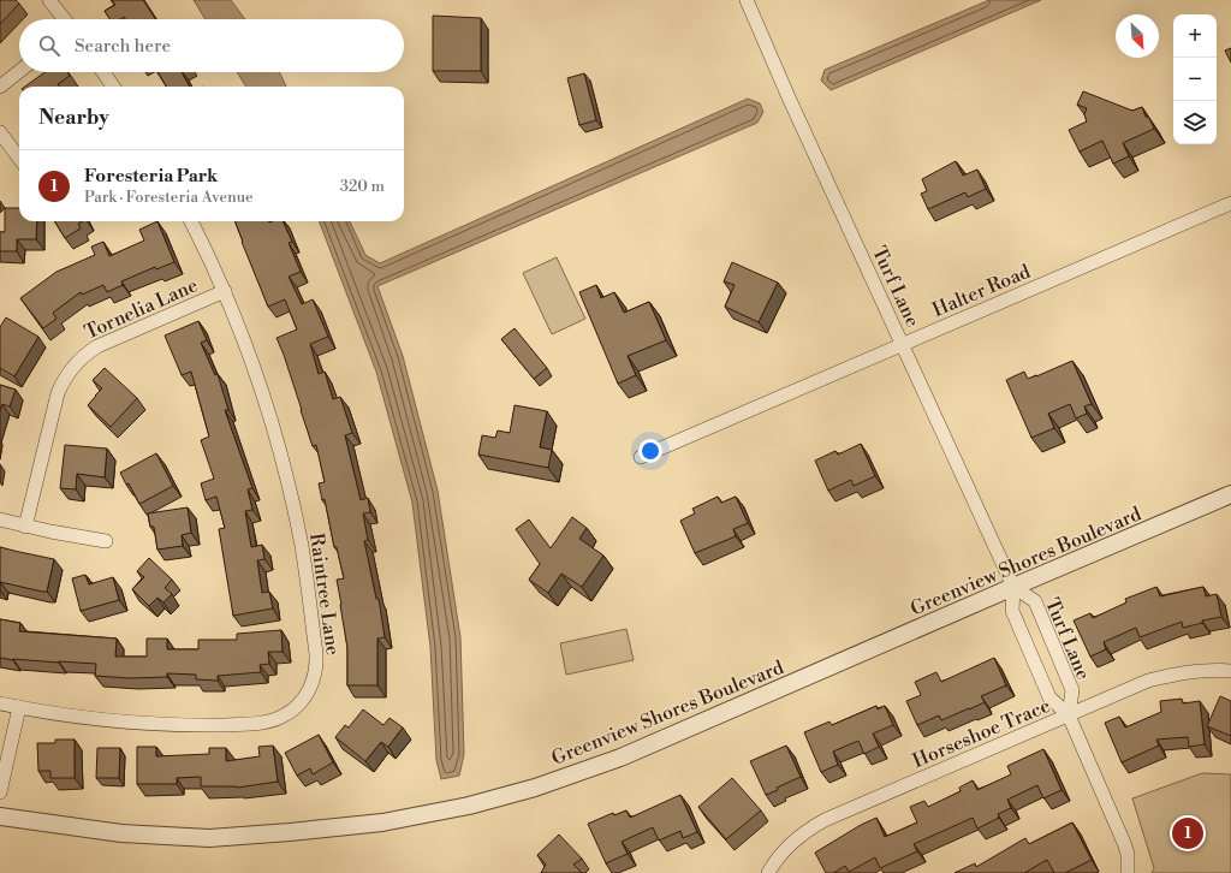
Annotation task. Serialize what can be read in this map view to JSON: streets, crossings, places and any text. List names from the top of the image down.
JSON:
{
  "streets": {
    "street": [
      "Turf Lane",
      "Halter Road",
      "Tornelia Lane",
      "Greenview Shores Boulevard",
      "Raintree Lane",
      "Horseshoe Trace"
    ]
  },
  "crossings": [
    ["Turf Lane", "Halter Road"],
    ["Turf Lane", "Greenview Shores Boulevard"],
    ["Turf Lane", "Horseshoe Trace"],
    ["Tornelia Lane", "Raintree Lane"]
  ],
  "north": "bottom right",
  "page": {
    "map_buttons": ["+", "−"],
    "search": "Search here",
    "heading": "Nearby",
    "list": [
      {
        "mark": "1",
        "name": "Foresteria Park",
        "note": "Park · Foresteria Avenue",
        "value": "320 m"
      }
    ],
    "pins": "1"
  }
}
